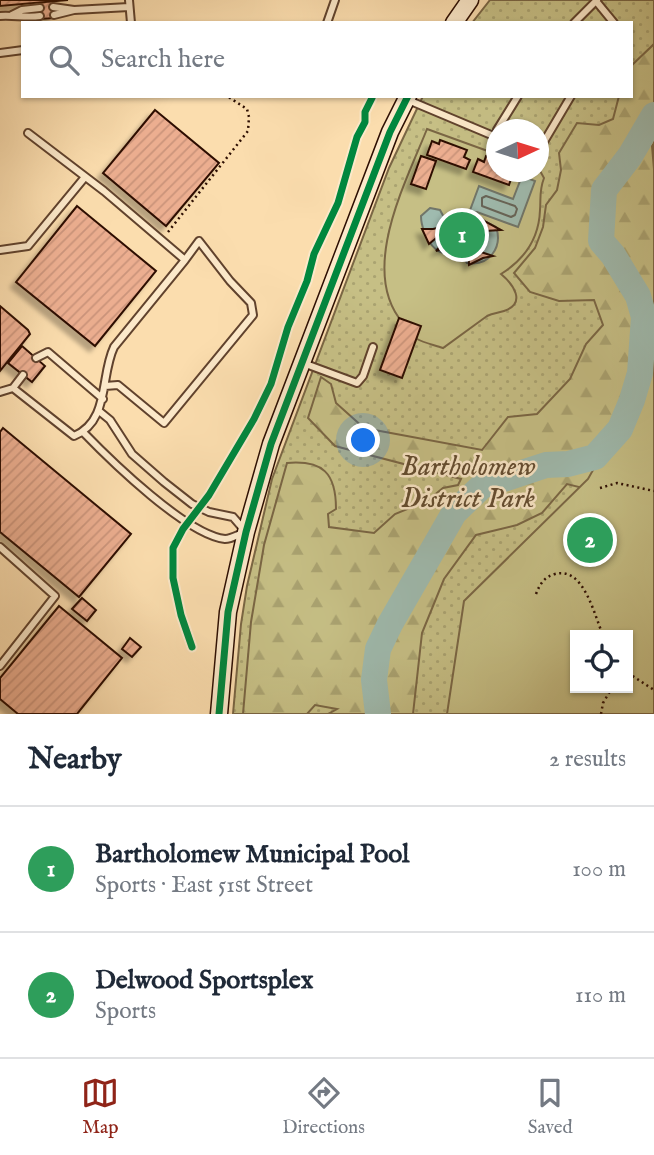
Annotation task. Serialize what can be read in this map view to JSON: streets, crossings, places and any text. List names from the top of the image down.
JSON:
{
  "parks": ["Bartholomew District Park"],
  "north": "right",
  "page": {
    "search": "Search here",
    "pins": ["1", "2"],
    "heading": ["Nearby", "2 results"],
    "list": [
      {
        "mark": "1",
        "name": "Bartholomew Municipal Pool",
        "note": "Sports · East 51st Street",
        "value": "100 m"
      },
      {
        "mark": "2",
        "name": "Delwood Sportsplex",
        "note": "Sports",
        "value": "110 m"
      }
    ],
    "nav": ["Map", "Directions", "Saved"]
  }
}
